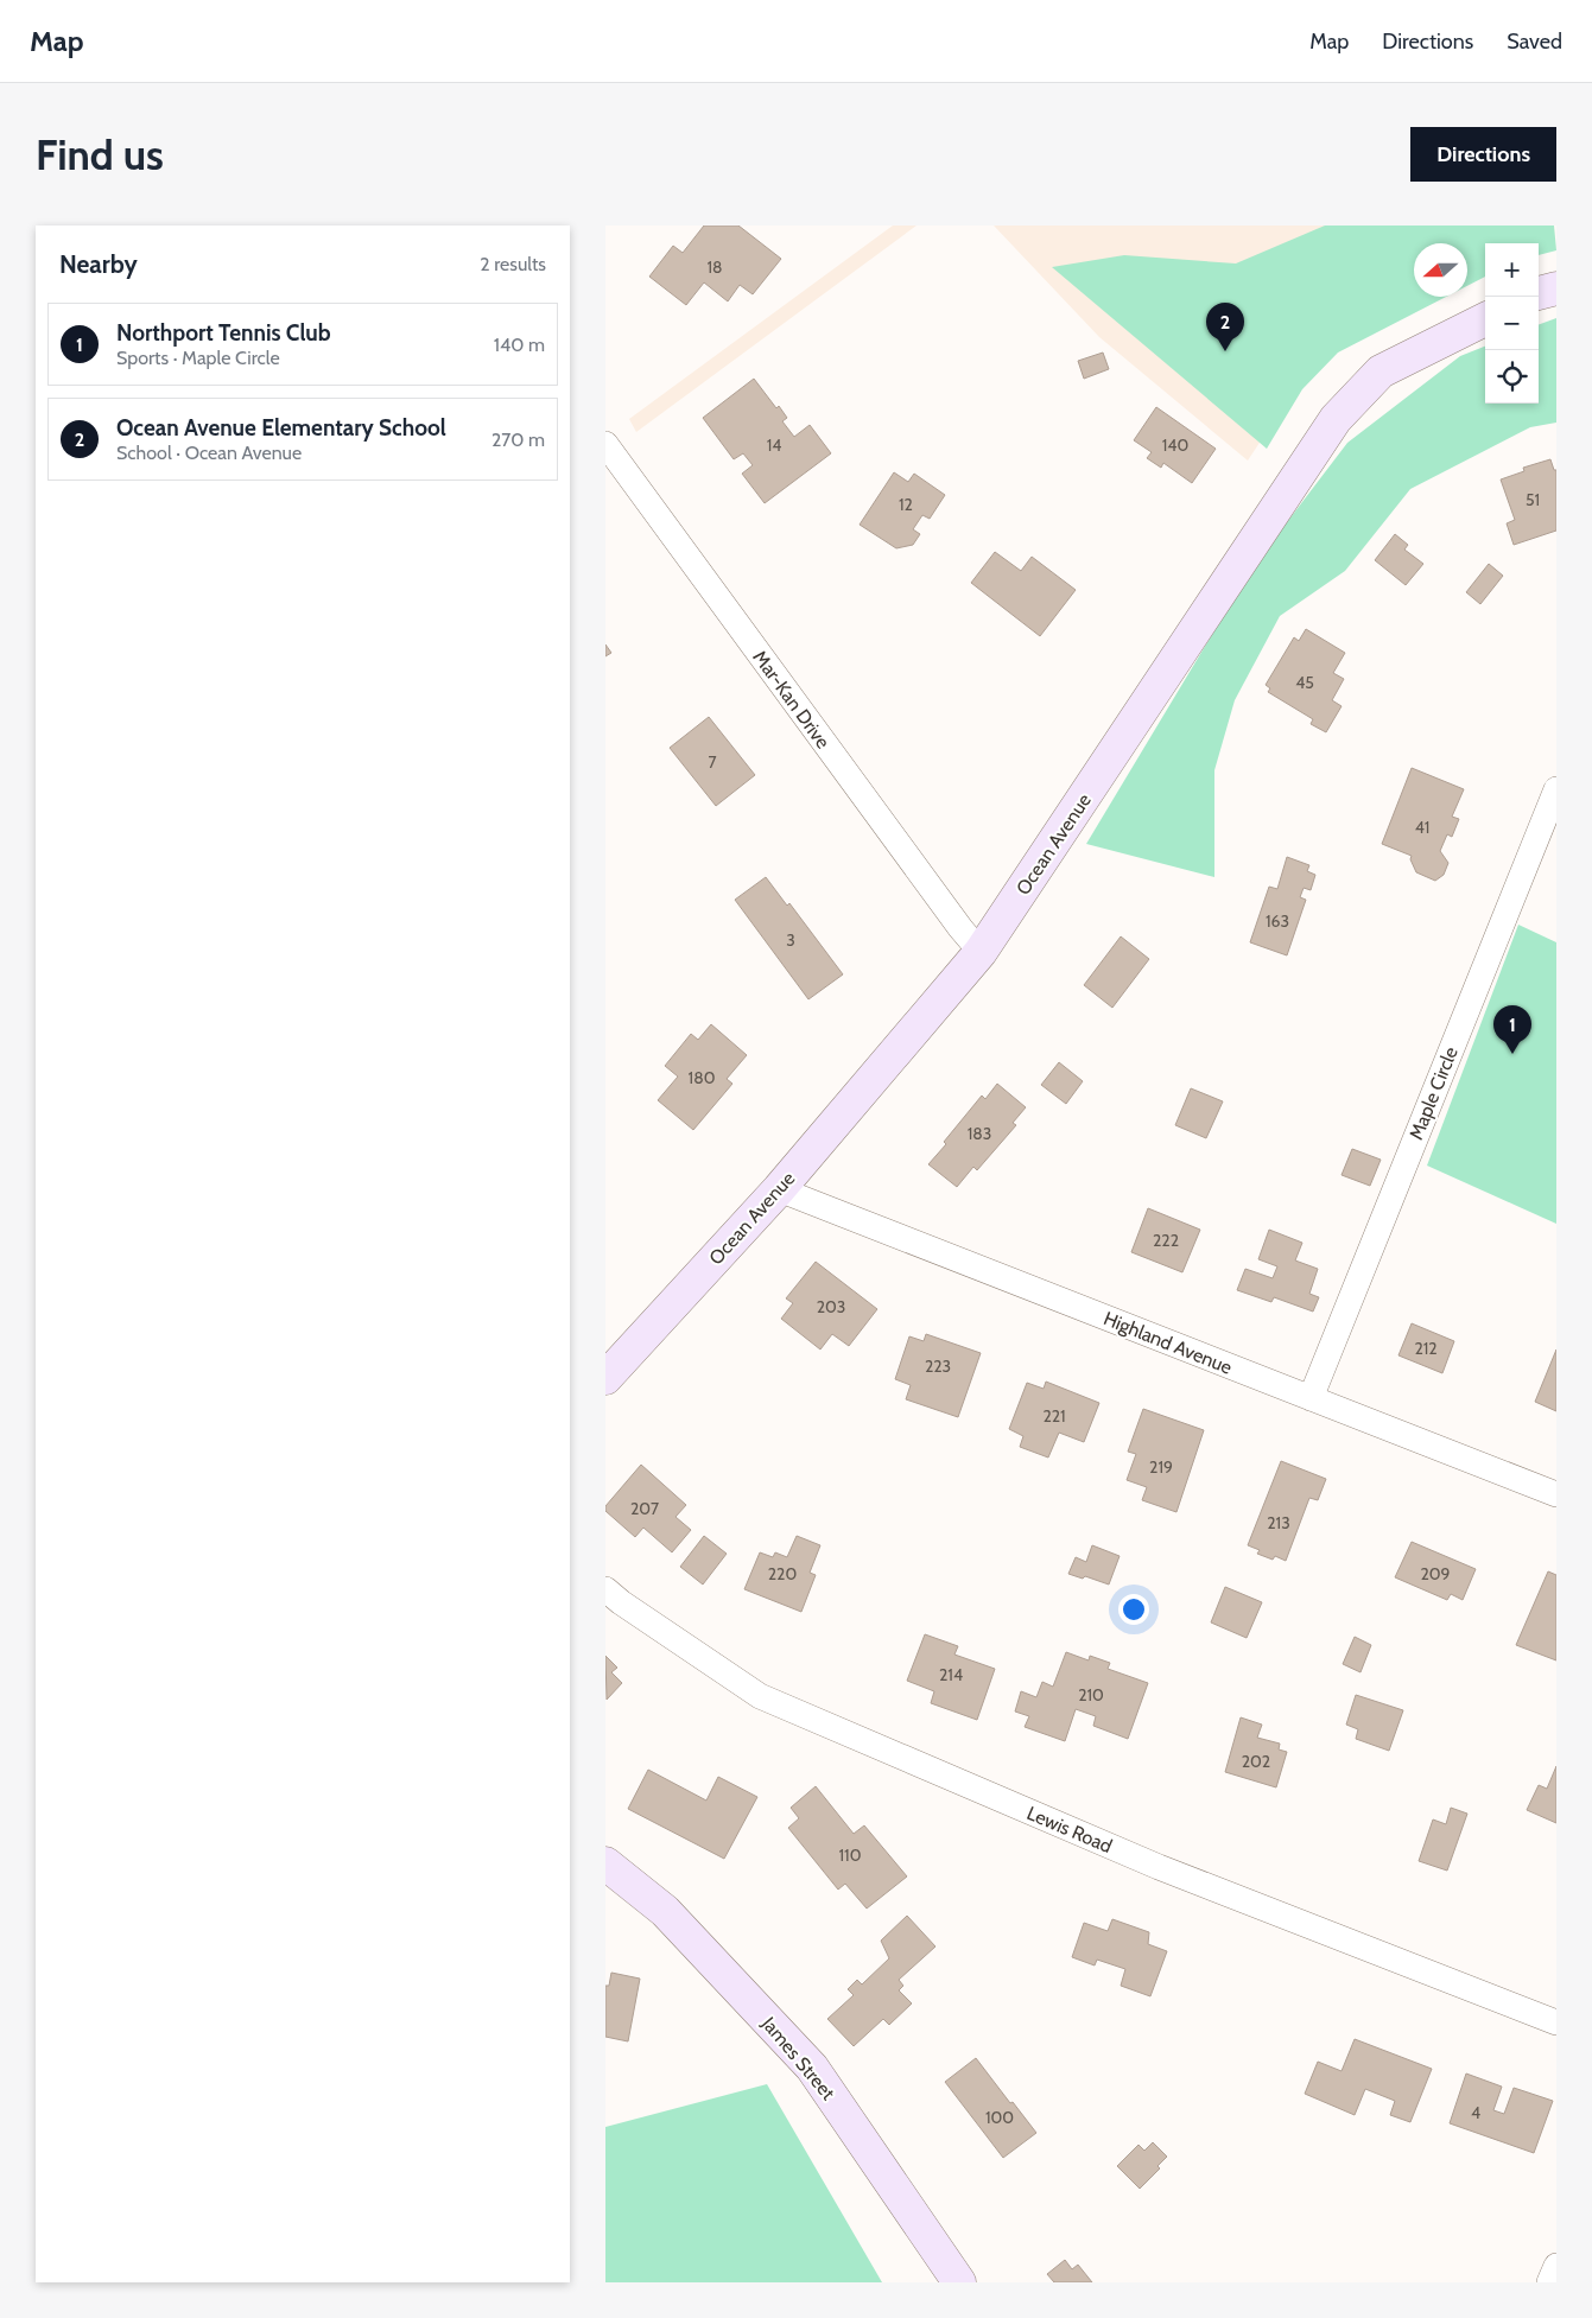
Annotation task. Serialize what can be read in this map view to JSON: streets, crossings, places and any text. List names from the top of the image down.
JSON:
{
  "streets": {
    "main road": ["Ocean Avenue", "James Street"],
    "street": [
      "Mar-Kan Drive",
      "Maple Circle",
      "Highland Avenue",
      "Lewis Road"
    ]
  },
  "crossings": [
    ["Mar-Kan Drive", "Ocean Avenue"],
    ["Ocean Avenue", "Highland Avenue"],
    ["Maple Circle", "Highland Avenue"]
  ],
  "house_numbers": [
    "18",
    "14",
    "140",
    "51",
    "12",
    "45",
    "7",
    "41",
    "163",
    "3",
    "180",
    "183",
    "222",
    "203",
    "212",
    "223",
    "221",
    "219",
    "207",
    "213",
    "220",
    "209",
    "214",
    "210",
    "202",
    "110",
    "4",
    "100"
  ],
  "north": "left",
  "page": {
    "header": "Map",
    "nav": ["Map", "Directions", "Saved"],
    "buttons": "Directions",
    "title": "Find us",
    "heading": ["Nearby", "2 results"],
    "map_buttons": ["+", "−"],
    "list": [
      {
        "mark": "1",
        "name": "Northport Tennis Club",
        "note": "Sports · Maple Circle",
        "value": "140 m"
      },
      {
        "mark": "2",
        "name": "Ocean Avenue Elementary School",
        "note": "School · Ocean Avenue",
        "value": "270 m"
      }
    ],
    "pins": ["2", "1"]
  }
}
